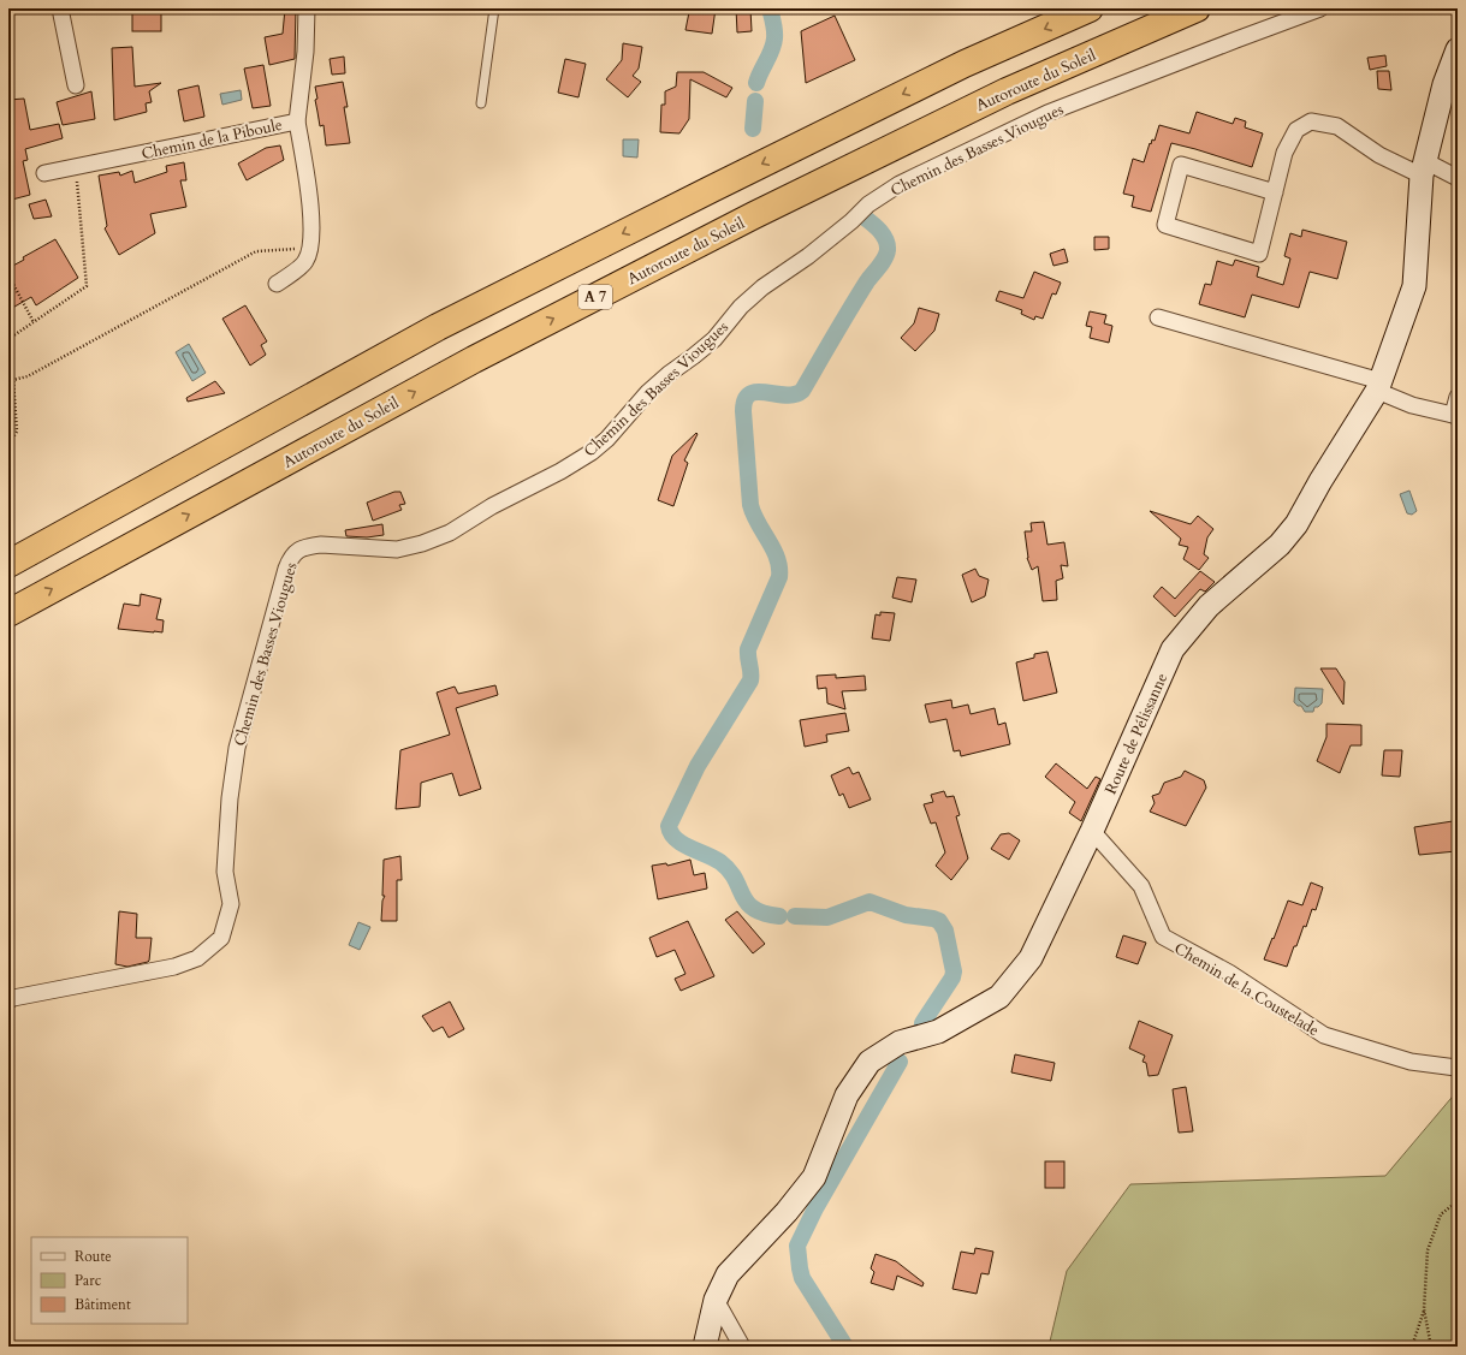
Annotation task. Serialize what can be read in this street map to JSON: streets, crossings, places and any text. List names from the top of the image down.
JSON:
{
  "streets": {
    "highway": ["Autoroute du Soleil", "A 7"],
    "street": [
      "Chemin de la Piboule",
      "Chemin des Basses Viougues",
      "Route de Pélissanne",
      "Chemin de la Coustelade"
    ]
  },
  "crossings": [
    ["Route de Pélissanne", "Chemin de la Coustelade"]
  ],
  "legend": ["Route", "Parc", "Bâtiment"]
}
